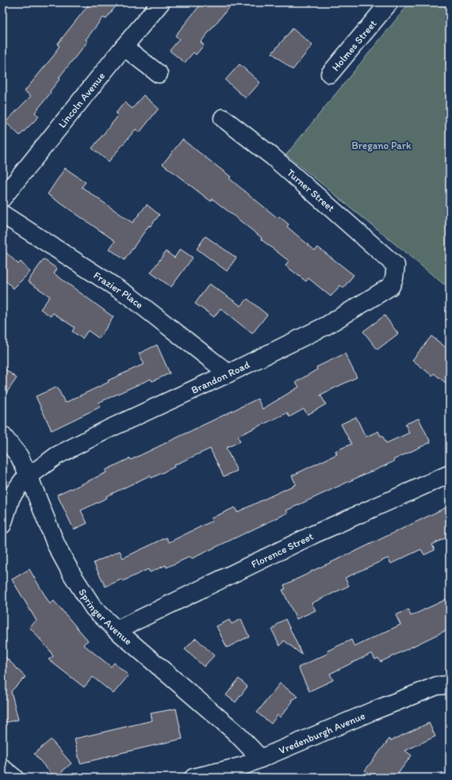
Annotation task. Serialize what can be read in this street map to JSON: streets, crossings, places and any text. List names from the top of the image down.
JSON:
{
  "streets": {
    "street": [
      "Holmes Street",
      "Lincoln Avenue",
      "Turner Street",
      "Frazier Place",
      "Brandon Road",
      "Florence Street",
      "Springer Avenue",
      "Vredenburgh Avenue"
    ]
  },
  "crossings": [
    ["Turner Street", "Brandon Road"],
    ["Frazier Place", "Brandon Road"],
    ["Brandon Road", "Springer Avenue"],
    ["Florence Street", "Springer Avenue"],
    ["Springer Avenue", "Vredenburgh Avenue"]
  ],
  "parks": ["Bregano Park"]
}
